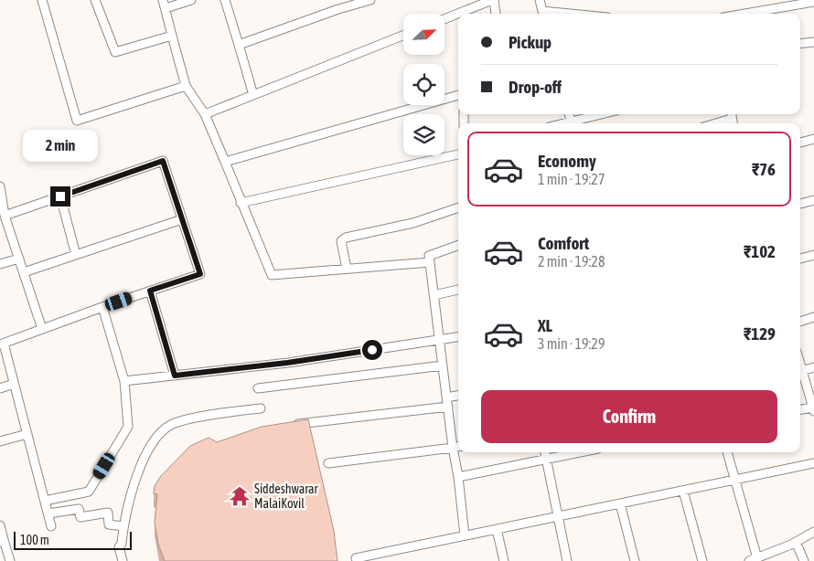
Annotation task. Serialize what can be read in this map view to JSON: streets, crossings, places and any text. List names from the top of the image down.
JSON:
{
  "places": {
    "temple": ["Siddeshwarar MalaiKovil"]
  },
  "scale_bar": "100 m",
  "north": "top right",
  "page": {
    "banner": ["Pickup", "Drop-off"],
    "bubble": "2 min",
    "list": [
      {
        "name": "Economy",
        "note": "1 min · 19:27",
        "value": "₹76"
      },
      {
        "name": "Comfort",
        "note": "2 min · 19:28",
        "value": "₹102"
      },
      {
        "name": "XL",
        "note": "3 min · 19:29",
        "value": "₹129"
      }
    ],
    "buttons": "Confirm",
    "scale": "100 m"
  }
}
